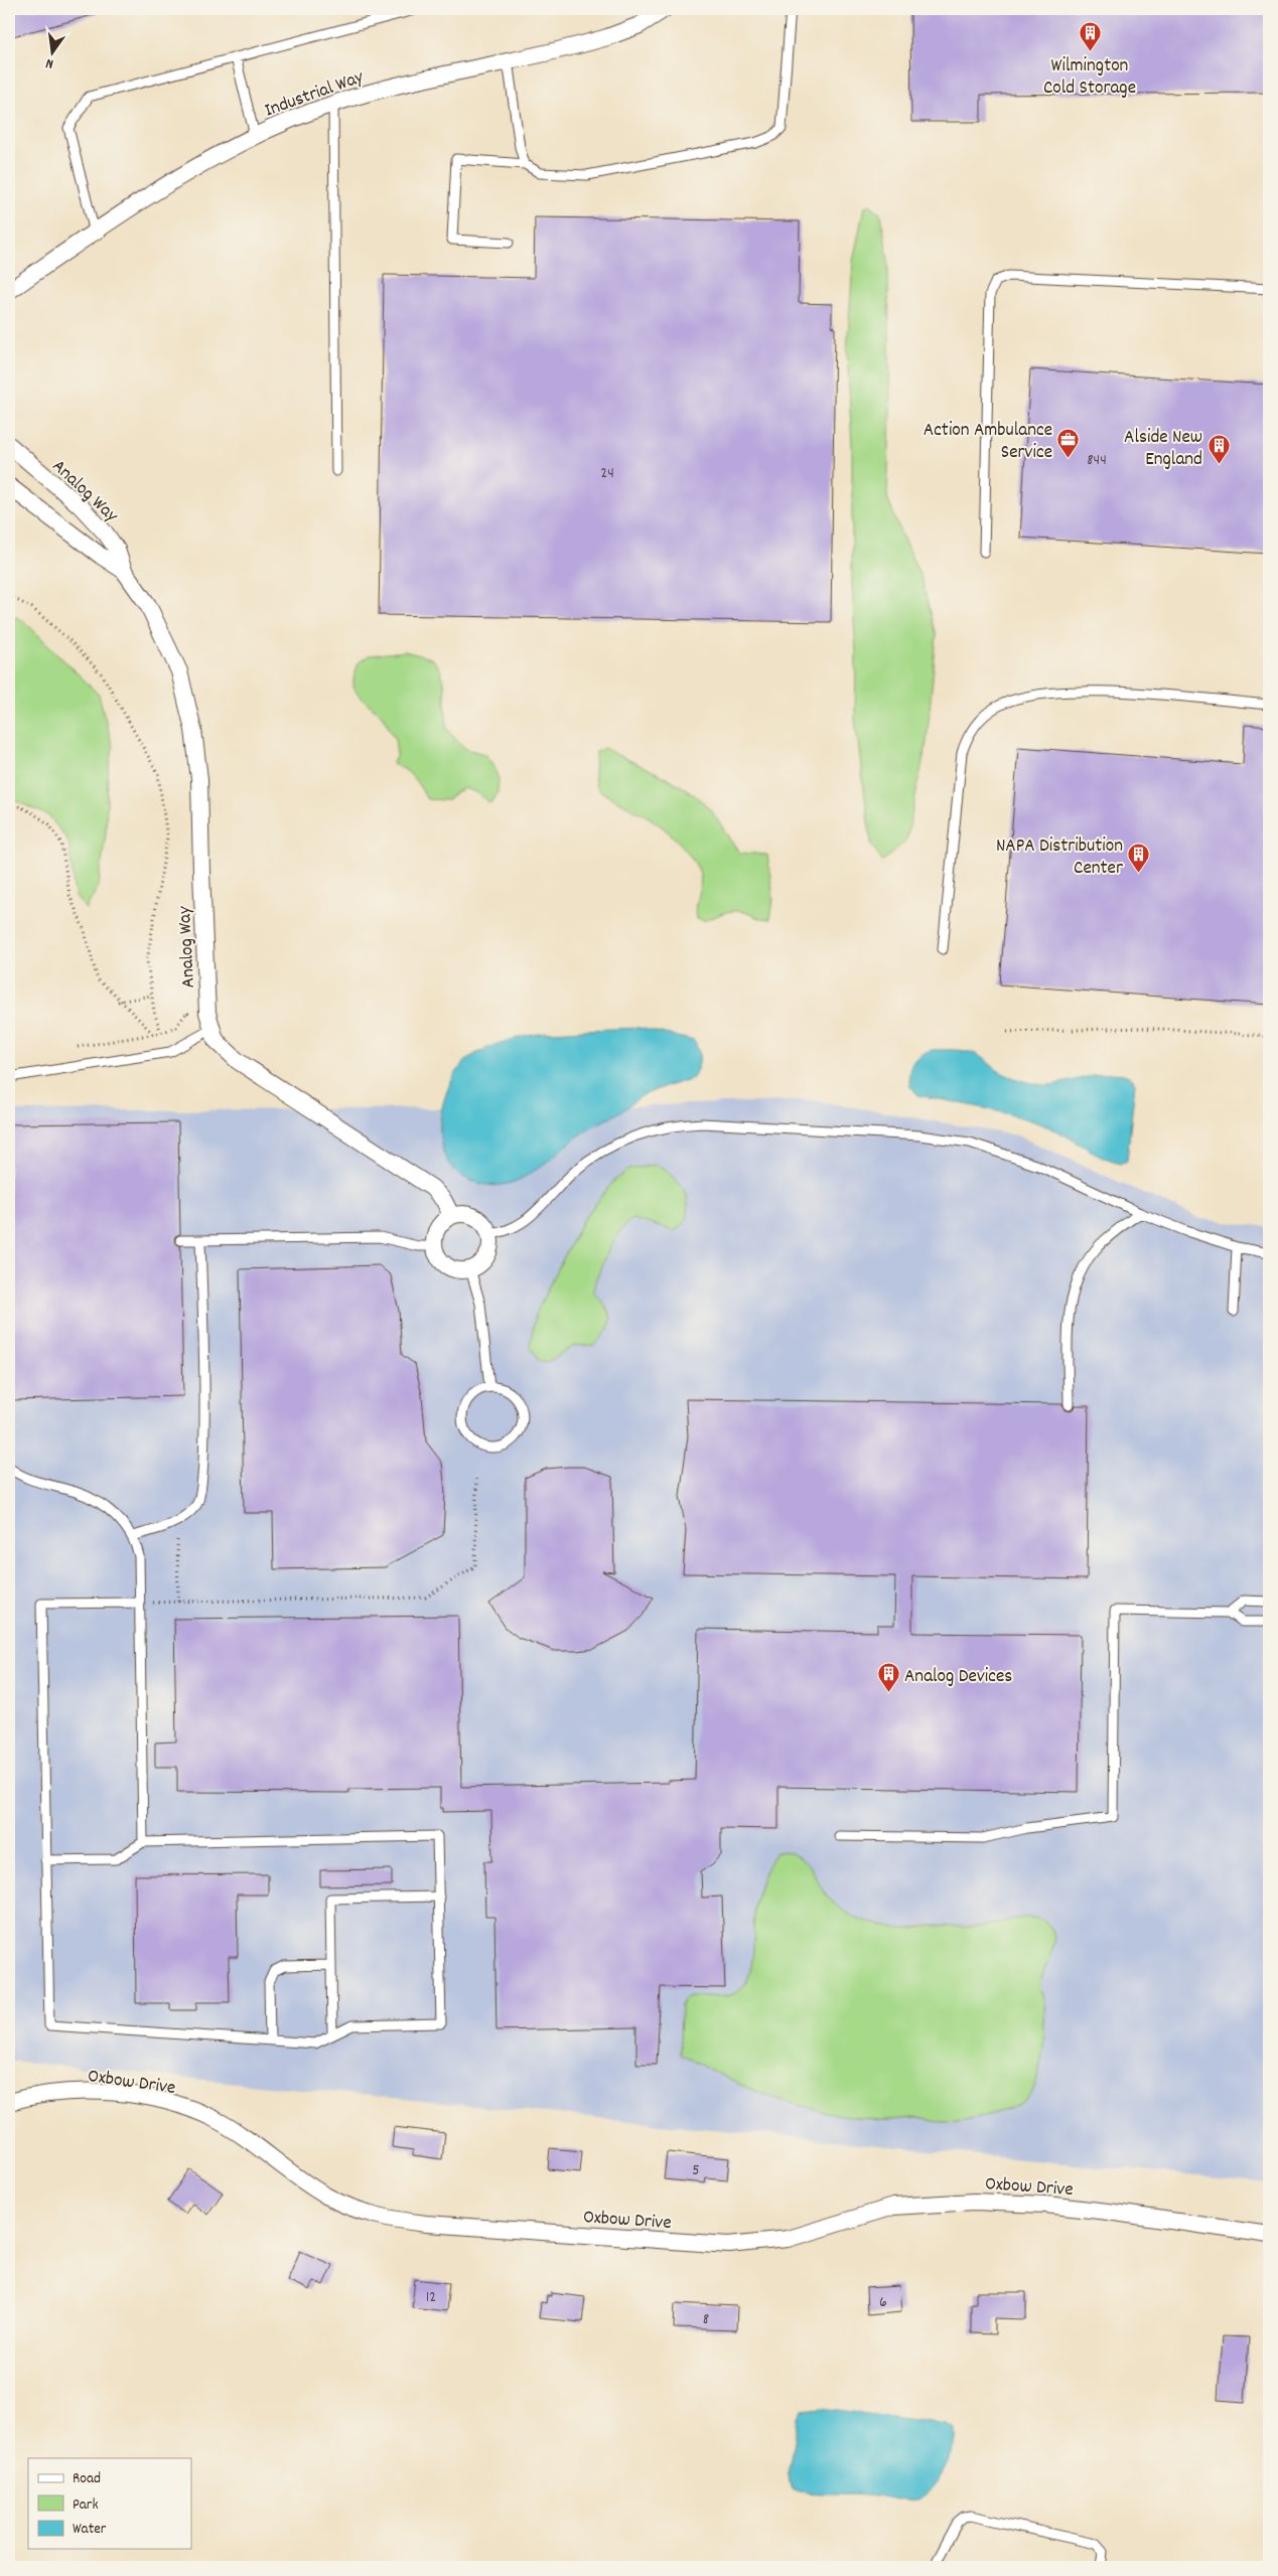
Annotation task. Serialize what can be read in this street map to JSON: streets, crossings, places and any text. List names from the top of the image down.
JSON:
{
  "streets": {
    "street": ["Industrial Way", "Analog Way", "Oxbow Drive"]
  },
  "places": {
    "building": [
      "Wilmington Cold Storage",
      "Alside New England",
      "NAPA Distribution Center",
      "Analog Devices"
    ],
    "office": ["Action Ambulance Service"]
  },
  "house_numbers": [
    "844",
    "24",
    "5",
    "12",
    "6",
    "8"
  ],
  "legend": ["Road", "Park", "Water"],
  "north": "bottom"
}
